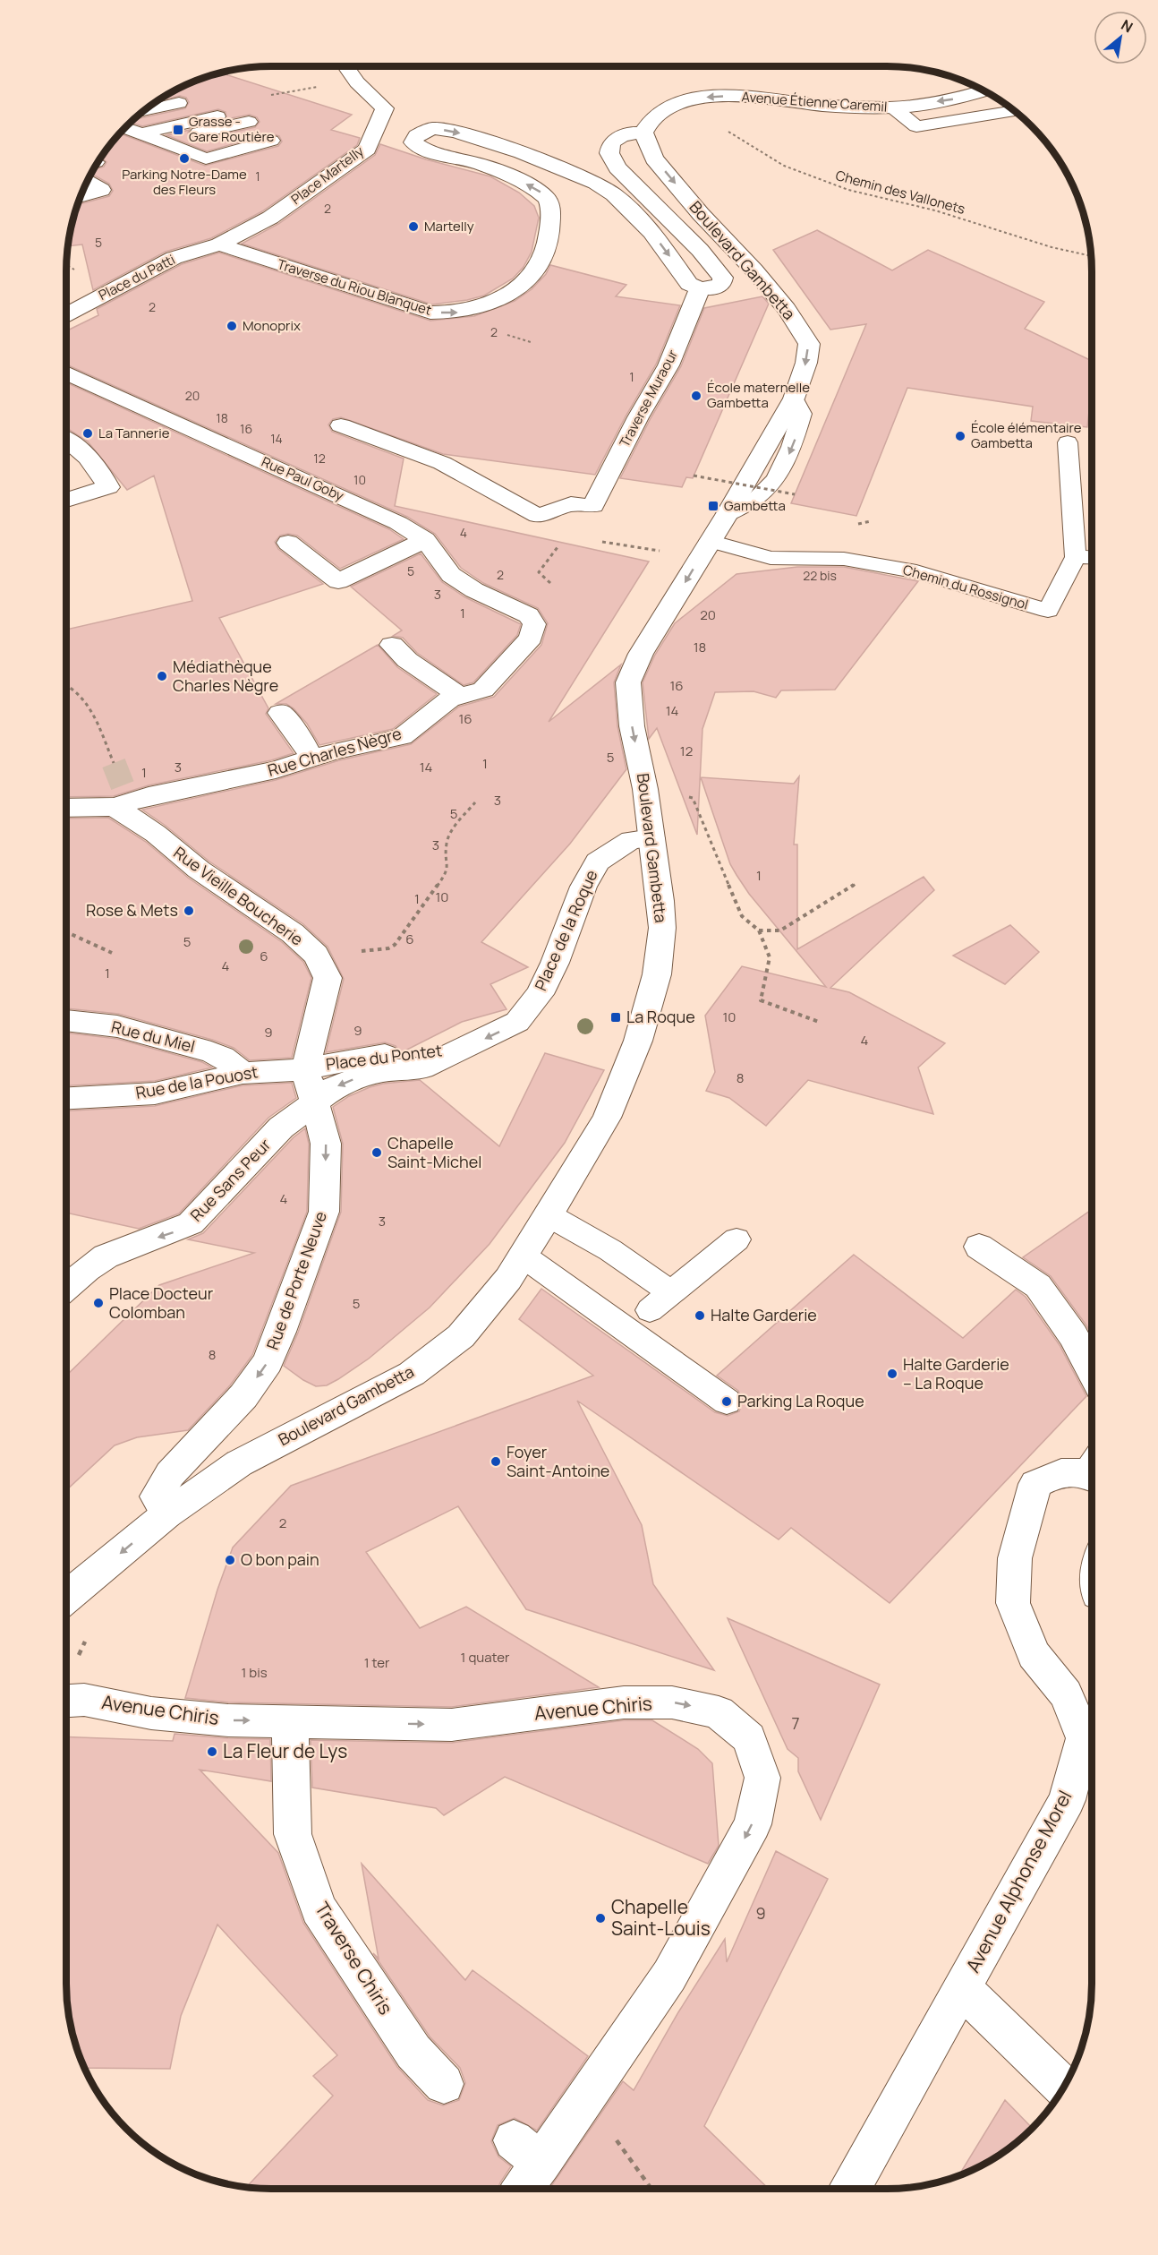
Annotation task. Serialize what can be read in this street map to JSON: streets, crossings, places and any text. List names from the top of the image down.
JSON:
{
  "streets": {
    "street": [
      "Avenue Étienne Caremil",
      "Place Martelly",
      "Boulevard Gambetta",
      "Place du Patti",
      "Traverse du Riou Blanquet",
      "Traverse Muraour",
      "Rue Paul Goby",
      "Rue Charles Nègre",
      "Rue Vieille Boucherie",
      "Place de la Roque",
      "Rue du Miel",
      "Place du Pontet",
      "Rue de la Pouost",
      "Rue Sans Peur",
      "Rue de Porte Neuve",
      "Avenue Chiris",
      "Avenue Alphonse Morel",
      "Traverse Chiris"
    ],
    "lane": ["Chemin du Rossignol"],
    "path": ["Chemin des Vallonets"]
  },
  "crossings": [
    ["Avenue Étienne Caremil", "Chemin des Vallonets"],
    ["Avenue Étienne Caremil", "Boulevard Gambetta"],
    ["Place Martelly", "Place du Patti"],
    ["Place Martelly", "Traverse du Riou Blanquet"],
    ["Boulevard Gambetta", "Chemin du Rossignol"],
    ["Boulevard Gambetta", "Place de la Roque"],
    ["Boulevard Gambetta", "Rue de Porte Neuve"],
    ["Place du Patti", "Traverse du Riou Blanquet"],
    ["Traverse du Riou Blanquet", "Traverse Muraour"],
    ["Rue Paul Goby", "Rue Charles Nègre"],
    ["Rue Charles Nègre", "Rue Vieille Boucherie"],
    ["Rue Vieille Boucherie", "Place du Pontet"],
    ["Rue Vieille Boucherie", "Rue de la Pouost"],
    ["Place de la Roque", "Place du Pontet"],
    ["Rue du Miel", "Rue de la Pouost"],
    ["Place du Pontet", "Rue de la Pouost"],
    ["Place du Pontet", "Rue Sans Peur"],
    ["Place du Pontet", "Rue de Porte Neuve"],
    ["Rue Sans Peur", "Rue de Porte Neuve"],
    ["Avenue Chiris", "Traverse Chiris"]
  ],
  "one_way": [
    "Avenue Étienne Caremil",
    "Boulevard Gambetta",
    "Rue Sans Peur",
    "Rue de Porte Neuve"
  ],
  "places": {
    "transit": ["Grasse - Gare Routière", "Gambetta", "La Roque"],
    "other": [
      "Parking Notre-Dame des Fleurs",
      "Martelly",
      "Monoprix",
      "École maternelle Gambetta",
      "La Tannerie",
      "École élémentaire Gambetta",
      "Médiathèque Charles Nègre",
      "Rose & Mets",
      "Chapelle Saint-Michel",
      "Place Docteur Colomban",
      "Halte Garderie",
      "Halte Garderie – La Roque",
      "Parking La Roque",
      "Foyer Saint-Antoine",
      "O bon pain",
      "La Fleur de Lys",
      "Chapelle Saint-Louis"
    ]
  },
  "house_numbers": [
    "1",
    "2",
    "5",
    "2",
    "2",
    "1",
    "20",
    "18",
    "16",
    "14",
    "12",
    "10",
    "4",
    "5",
    "2",
    "22 bis",
    "3",
    "1",
    "20",
    "18",
    "16",
    "14",
    "16",
    "12",
    "5",
    "1",
    "3",
    "14",
    "1",
    "3",
    "5",
    "3",
    "1",
    "10",
    "1",
    "6",
    "5",
    "6",
    "4",
    "1",
    "10",
    "9",
    "9",
    "4",
    "8",
    "4",
    "3",
    "5",
    "8",
    "2",
    "1 quater",
    "1 ter",
    "1 bis",
    "7",
    "9"
  ],
  "north": "top right"
}
